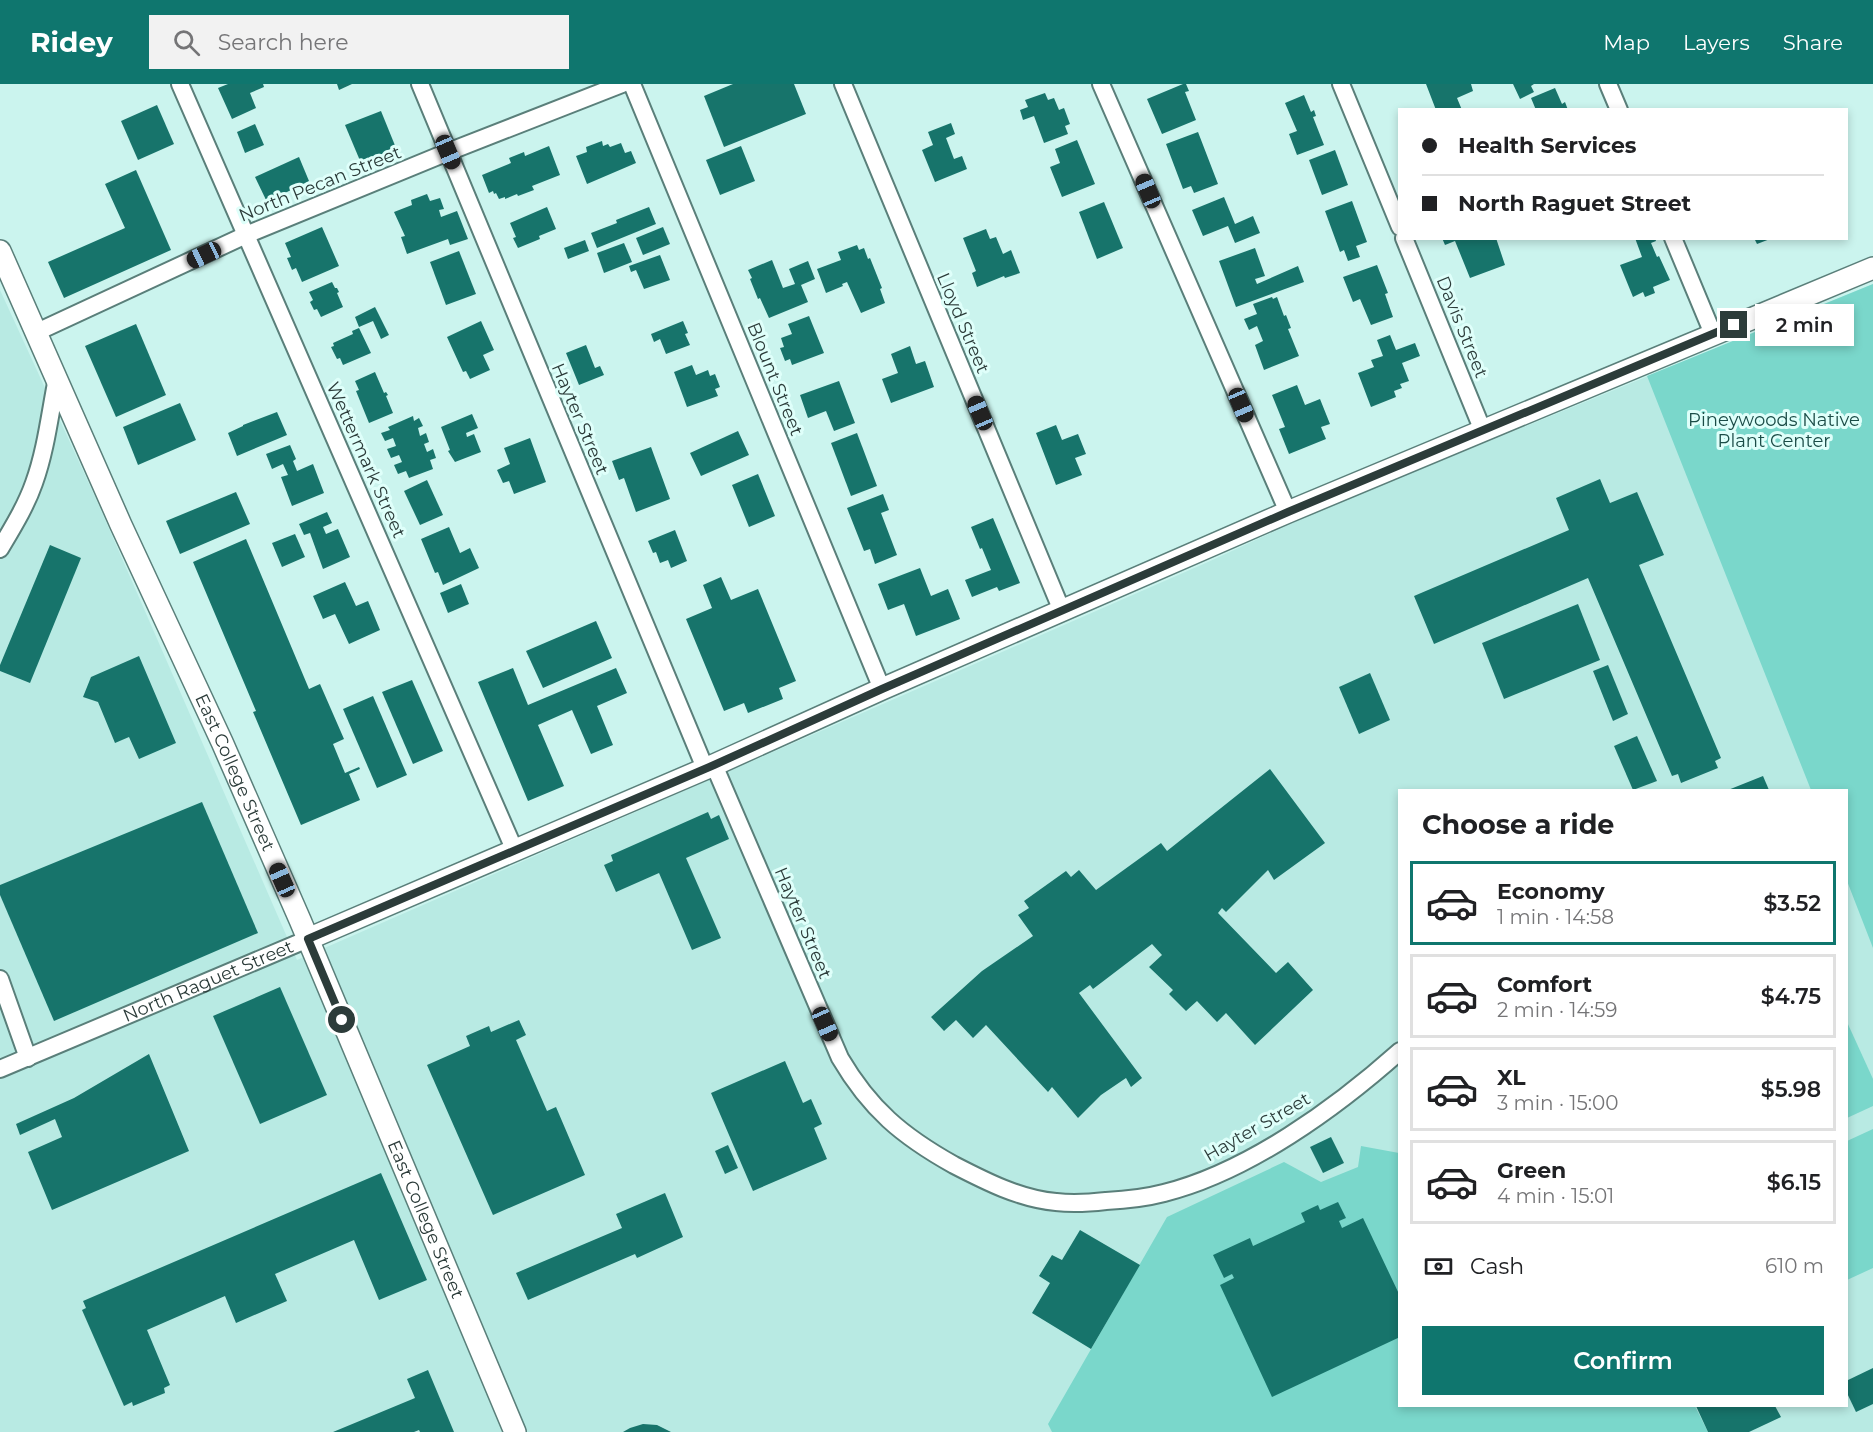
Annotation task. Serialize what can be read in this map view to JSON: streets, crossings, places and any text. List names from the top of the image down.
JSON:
{
  "streets": {
    "street": [
      "North Pecan Street",
      "Lloyd Street",
      "Davis Street",
      "Blount Street",
      "Hayter Street",
      "Wettermark Street",
      "East College Street",
      "North Raguet Street"
    ]
  },
  "crossings": [
    ["North Pecan Street", "Hayter Street"],
    ["North Pecan Street", "Wettermark Street"],
    ["North Pecan Street", "East College Street"],
    ["Lloyd Street", "North Raguet Street"],
    ["Davis Street", "North Raguet Street"],
    ["Blount Street", "North Raguet Street"],
    ["Hayter Street", "North Raguet Street"],
    ["Wettermark Street", "North Raguet Street"],
    ["East College Street", "North Raguet Street"]
  ],
  "parks": ["Pineywoods Native Plant Center"],
  "page": {
    "header": "Ridey",
    "search": "Search here",
    "nav": ["Map", "Layers", "Share"],
    "banner": ["Health Services", "North Raguet Street"],
    "bubble": "2 min",
    "heading": "Choose a ride",
    "list": [
      {
        "name": "Economy",
        "note": "1 min · 14:58",
        "value": "$3.52"
      },
      {
        "name": "Comfort",
        "note": "2 min · 14:59",
        "value": "$4.75"
      },
      {
        "name": "XL",
        "note": "3 min · 15:00",
        "value": "$5.98"
      },
      {
        "name": "Green",
        "note": "4 min · 15:01",
        "value": "$6.15"
      }
    ],
    "pay": ["Cash", "610 m"],
    "buttons": "Confirm"
  }
}
